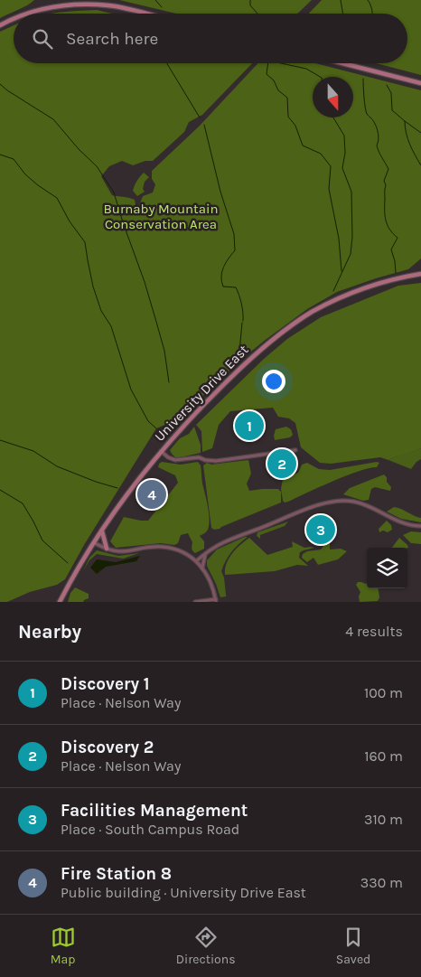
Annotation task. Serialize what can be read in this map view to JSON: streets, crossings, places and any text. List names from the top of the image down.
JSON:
{
  "streets": {
    "street": ["University Drive East"]
  },
  "parks": ["Burnaby Mountain Conservation Area"],
  "north": "bottom",
  "page": {
    "search": "Search here",
    "pins": [
      "1",
      "2",
      "4",
      "3"
    ],
    "heading": ["Nearby", "4 results"],
    "list": [
      {
        "mark": "1",
        "name": "Discovery 1",
        "note": "Place · Nelson Way",
        "value": "100 m"
      },
      {
        "mark": "2",
        "name": "Discovery 2",
        "note": "Place · Nelson Way",
        "value": "160 m"
      },
      {
        "mark": "3",
        "name": "Facilities Management",
        "note": "Place · South Campus Road",
        "value": "310 m"
      },
      {
        "mark": "4",
        "name": "Fire Station 8",
        "note": "Public building · University Drive East",
        "value": "330 m"
      }
    ],
    "nav": ["Map", "Directions", "Saved"]
  }
}
